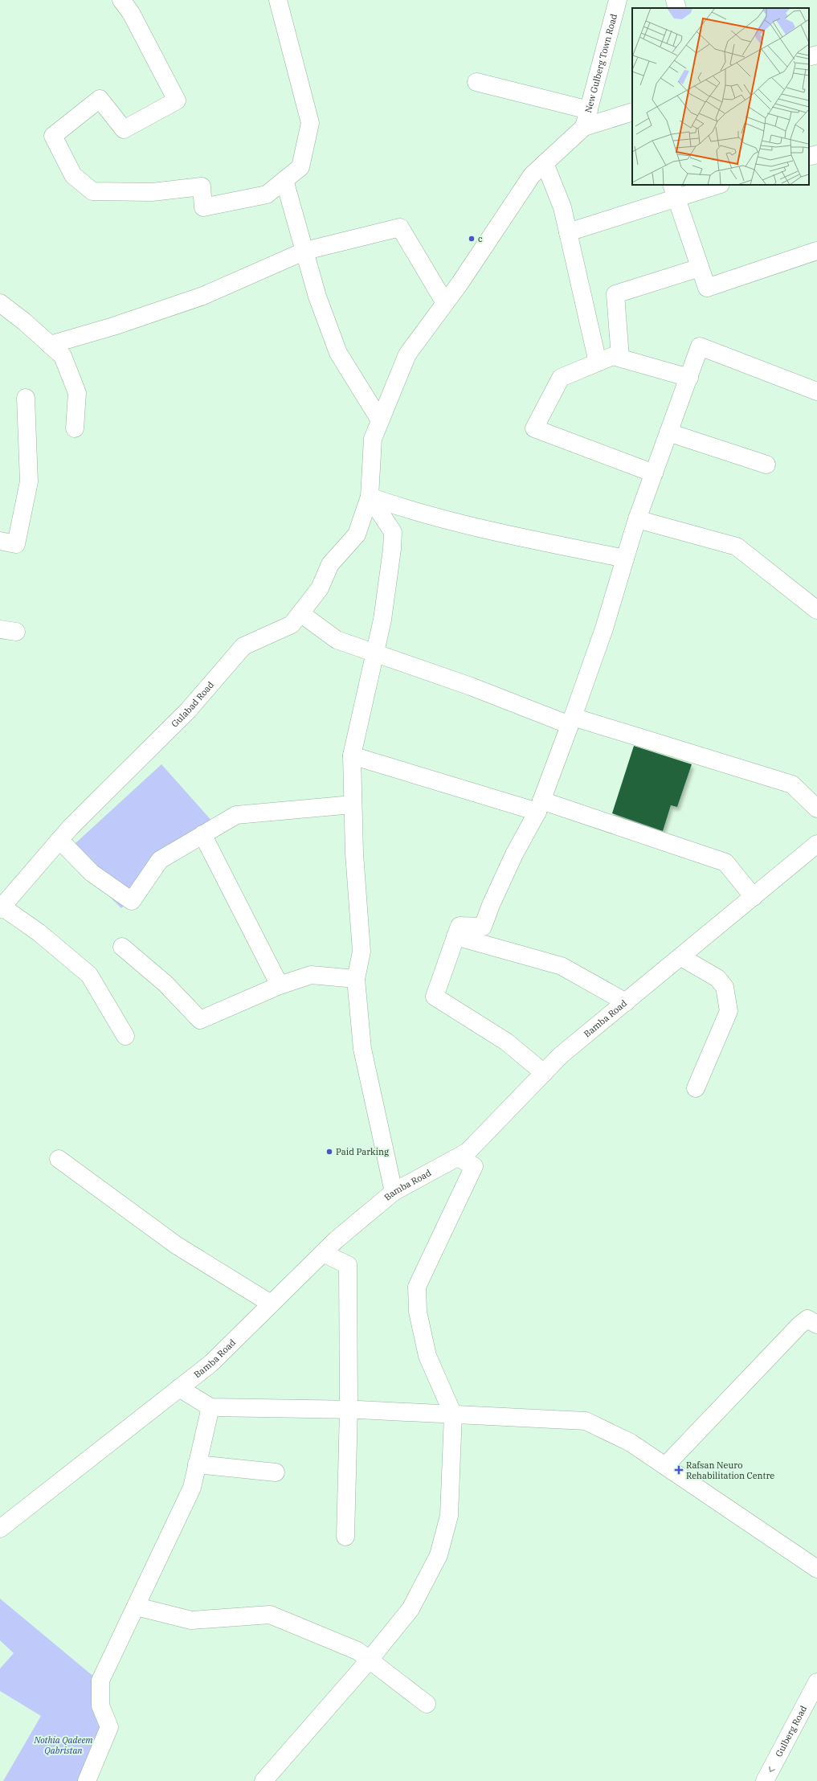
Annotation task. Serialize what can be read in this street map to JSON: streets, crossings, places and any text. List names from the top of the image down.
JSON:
{
  "streets": {
    "street": [
      "New Gulberg Town Road",
      "Gulabad Road",
      "Bamba Road",
      "Gulberg Road"
    ]
  },
  "crossings": [
    ["New Gulberg Town Road", "Gulabad Road"]
  ],
  "one_way": ["Gulberg Road"],
  "parks": ["Nothia Qadeem Qabristan"],
  "places": {
    "other": ["c", "Paid Parking"],
    "health": ["Rafsan Neuro Rehabilitation Centre"]
  }
}
